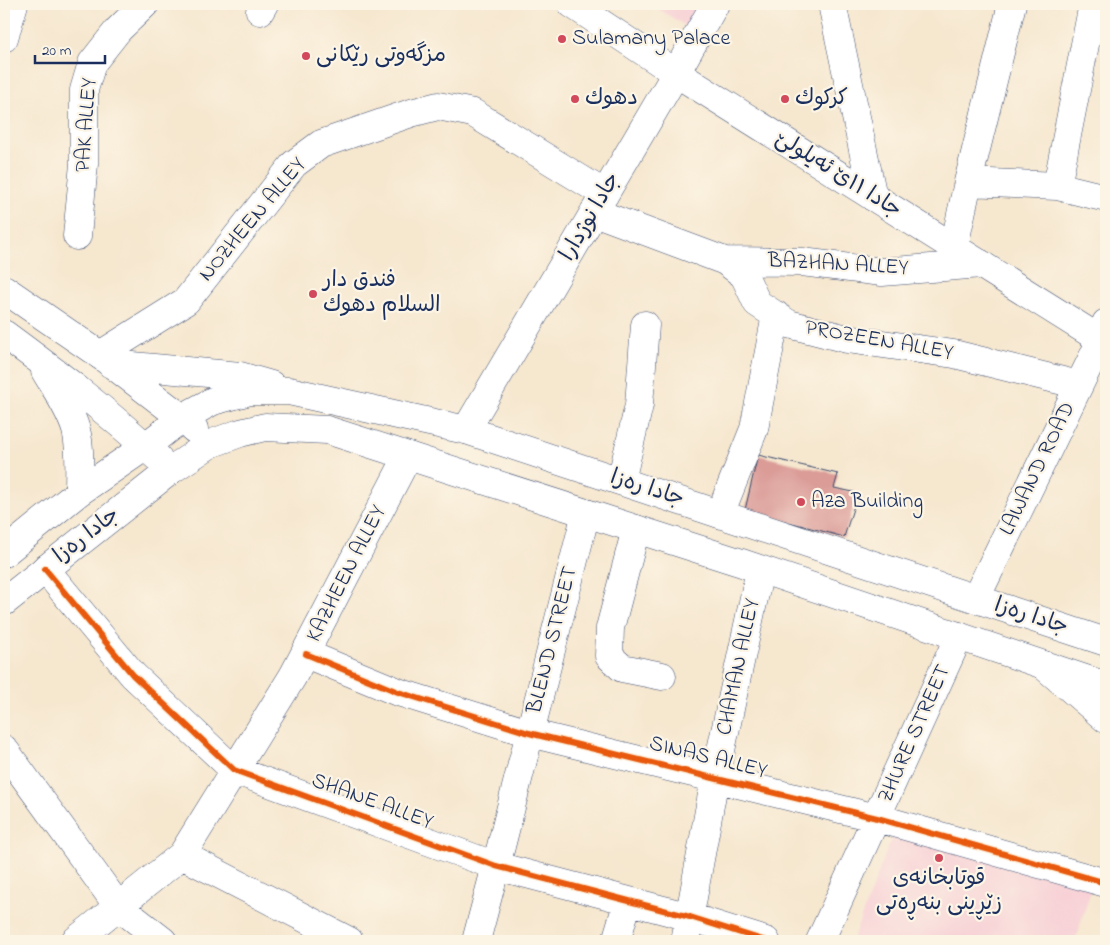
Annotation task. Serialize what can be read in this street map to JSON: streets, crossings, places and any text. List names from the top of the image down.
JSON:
{
  "streets": {
    "main road": [
      "PAK ALLEY",
      "جادا ١١ێ ئه‌یلولێ",
      "جادا نوژدارا",
      "NOZHEEN ALLEY",
      "BAZHAN ALLEY",
      "PROZEEN ALLEY",
      "LAWAND ROAD",
      "جادا ره‌زا",
      "KAZHEEN ALLEY",
      "BLEND STREET",
      "CHAMAN ALLEY",
      "ZHURE STREET",
      "SINAS ALLEY",
      "SHANE ALLEY"
    ]
  },
  "crossings": [
    ["جادا ١١ێ ئه‌یلولێ", "جادا نوژدارا"],
    ["جادا ١١ێ ئه‌یلولێ", "BAZHAN ALLEY"],
    ["جادا ١١ێ ئه‌یلولێ", "LAWAND ROAD"],
    ["جادا نوژدارا", "NOZHEEN ALLEY"],
    ["جادا نوژدارا", "PROZEEN ALLEY"],
    ["جادا نوژدارا", "جادا ره‌زا"],
    ["NOZHEEN ALLEY", "PROZEEN ALLEY"],
    ["BAZHAN ALLEY", "PROZEEN ALLEY"],
    ["PROZEEN ALLEY", "LAWAND ROAD"],
    ["LAWAND ROAD", "جادا ره‌زا"],
    ["جادا ره‌زا", "KAZHEEN ALLEY"],
    ["جادا ره‌زا", "BLEND STREET"],
    ["جادا ره‌زا", "CHAMAN ALLEY"],
    ["جادا ره‌زا", "ZHURE STREET"],
    ["جادا ره‌زا", "SHANE ALLEY"],
    ["KAZHEEN ALLEY", "SINAS ALLEY"],
    ["KAZHEEN ALLEY", "SHANE ALLEY"],
    ["BLEND STREET", "SINAS ALLEY"],
    ["BLEND STREET", "SHANE ALLEY"],
    ["CHAMAN ALLEY", "SINAS ALLEY"],
    ["CHAMAN ALLEY", "SHANE ALLEY"],
    ["ZHURE STREET", "SINAS ALLEY"]
  ],
  "places": [
    "Sulamany Palace",
    "مزگەوتی رێکانی",
    "دهوك",
    "كركوك",
    "فندق دار السلام دهوك",
    "Aza Building",
    "قوتابخانەی زێڕینی بنەڕەتی"
  ],
  "scale_bar": "20 m"
}
